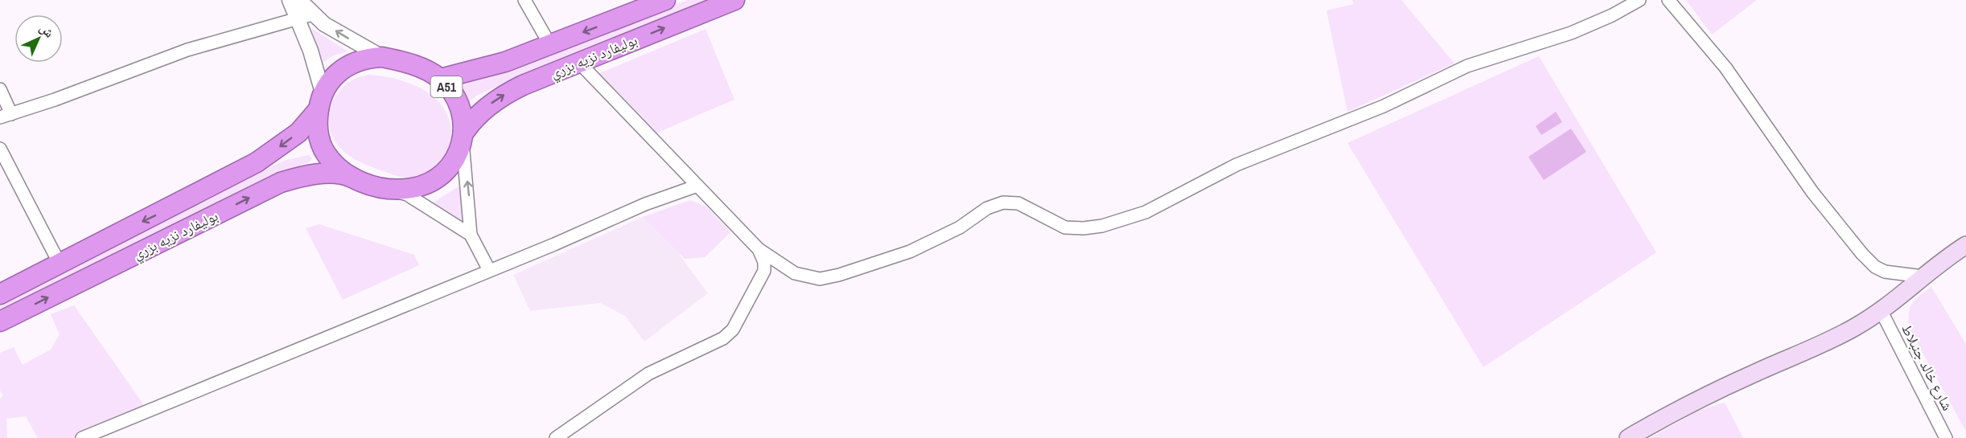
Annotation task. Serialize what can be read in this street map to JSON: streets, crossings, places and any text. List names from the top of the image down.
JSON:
{
  "streets": {
    "highway": ["بوليفارد نزيه بزري", "A51"],
    "street": ["شارع خالد جنبلاط"]
  },
  "crossings": [
    ["بوليفارد نزيه بزري", "A51"]
  ],
  "north": "top right"
}
